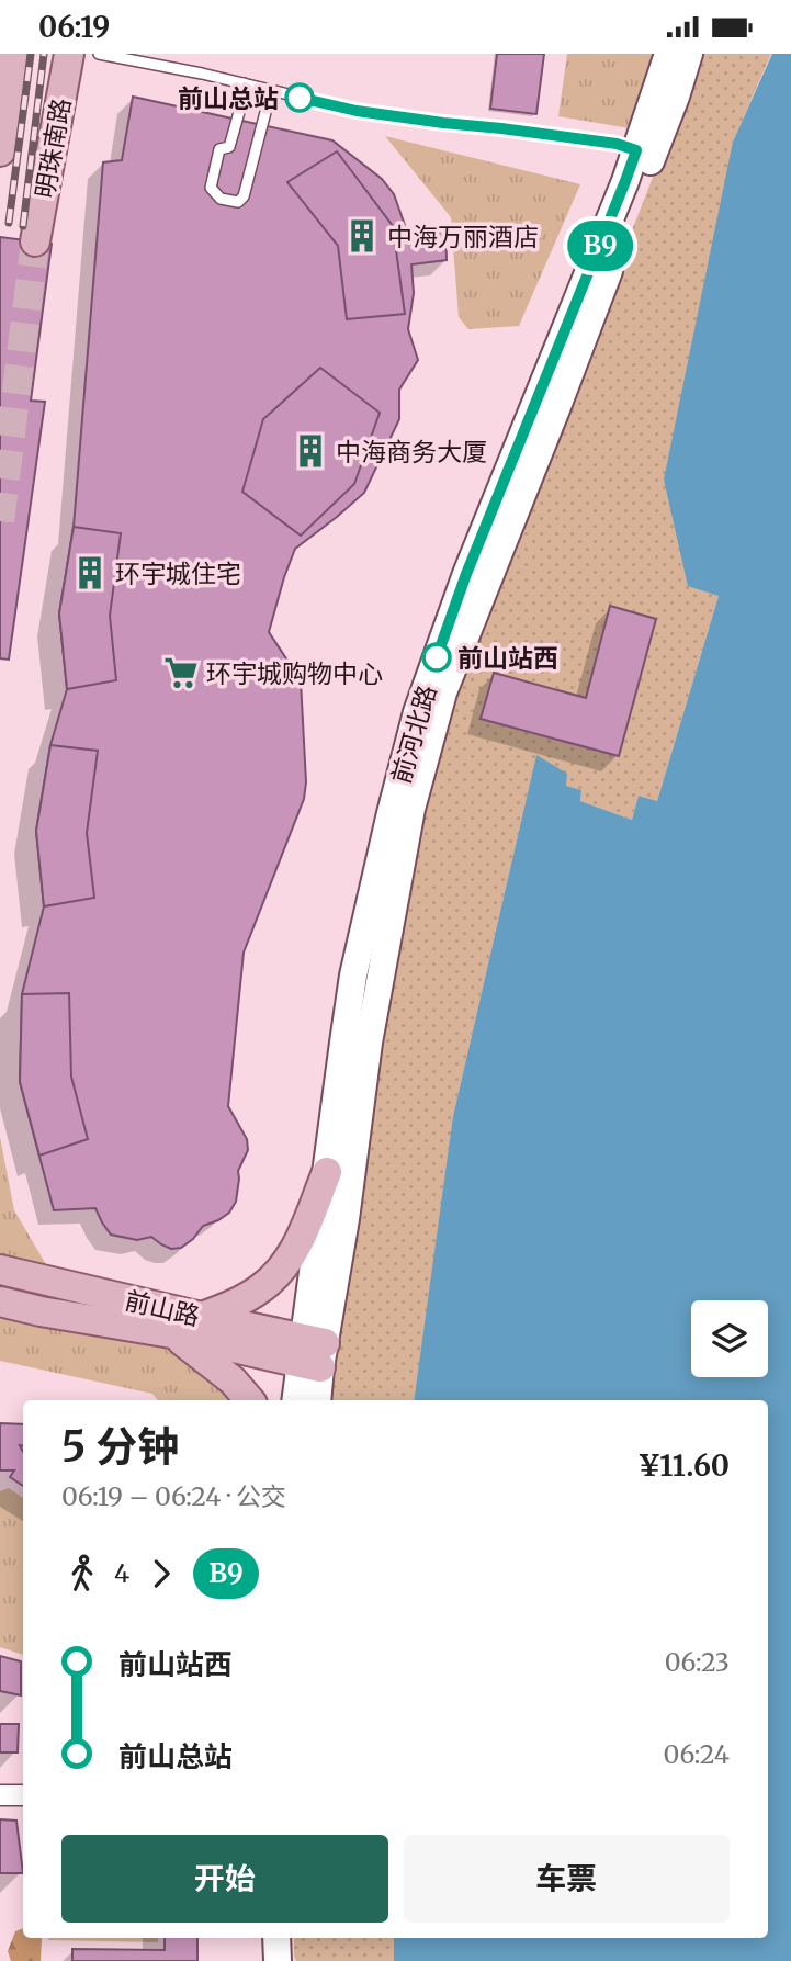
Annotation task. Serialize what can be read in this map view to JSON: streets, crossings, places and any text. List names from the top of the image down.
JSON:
{
  "streets": {
    "main road": ["明珠南路", "前河北路", "前山路"]
  },
  "crossings": [
    ["前河北路", "前山路"]
  ],
  "places": {
    "other": ["前山总站", "前山站西"],
    "building": ["中海万丽酒店", "中海商务大厦", "环宇城住宅"],
    "supermarket": ["环宇城购物中心"]
  },
  "lines": ["bus line B9"],
  "page": {
    "status": "06:19",
    "on_map": "B9",
    "heading": ["5 分钟", "06:19 – 06:24 · 公交", "¥11.60"],
    "legs": ["4", "B9"],
    "list": [
      {
        "name": "前山站西",
        "value": "06:23"
      },
      {
        "name": "前山总站",
        "value": "06:24"
      }
    ],
    "buttons": ["开始", "车票"]
  }
}
